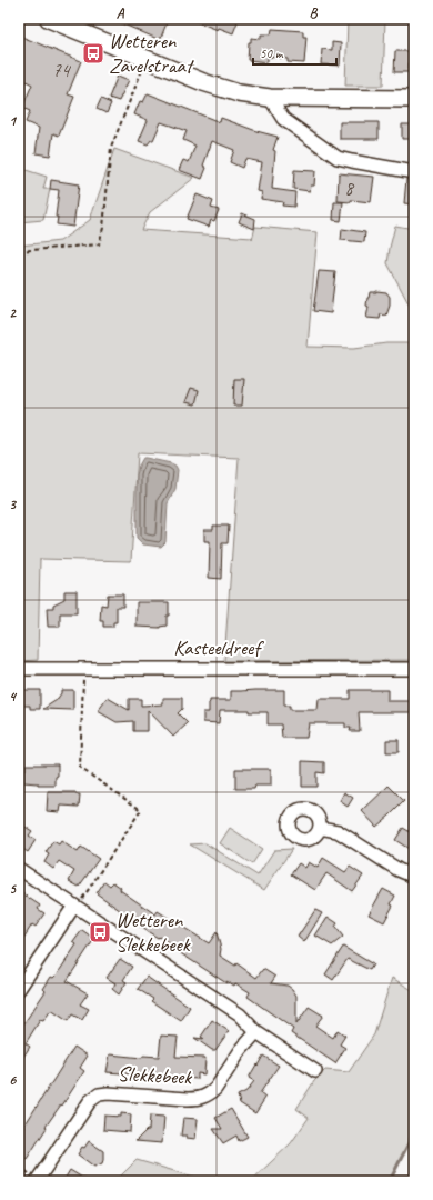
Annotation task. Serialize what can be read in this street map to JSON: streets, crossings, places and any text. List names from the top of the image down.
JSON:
{
  "streets": {
    "street": ["Kasteeldreef", "Slekkebeek"]
  },
  "places": {
    "bus stop": ["Wetteren Zavelstraat", "Wetteren Slekkebeek"]
  },
  "house_numbers": ["74", "8"],
  "scale_bar": "50 m",
  "grid": {
    "columns": ["A", "B"],
    "rows": [
      "1",
      "2",
      "3",
      "4",
      "5",
      "6"
    ]
  }
}
